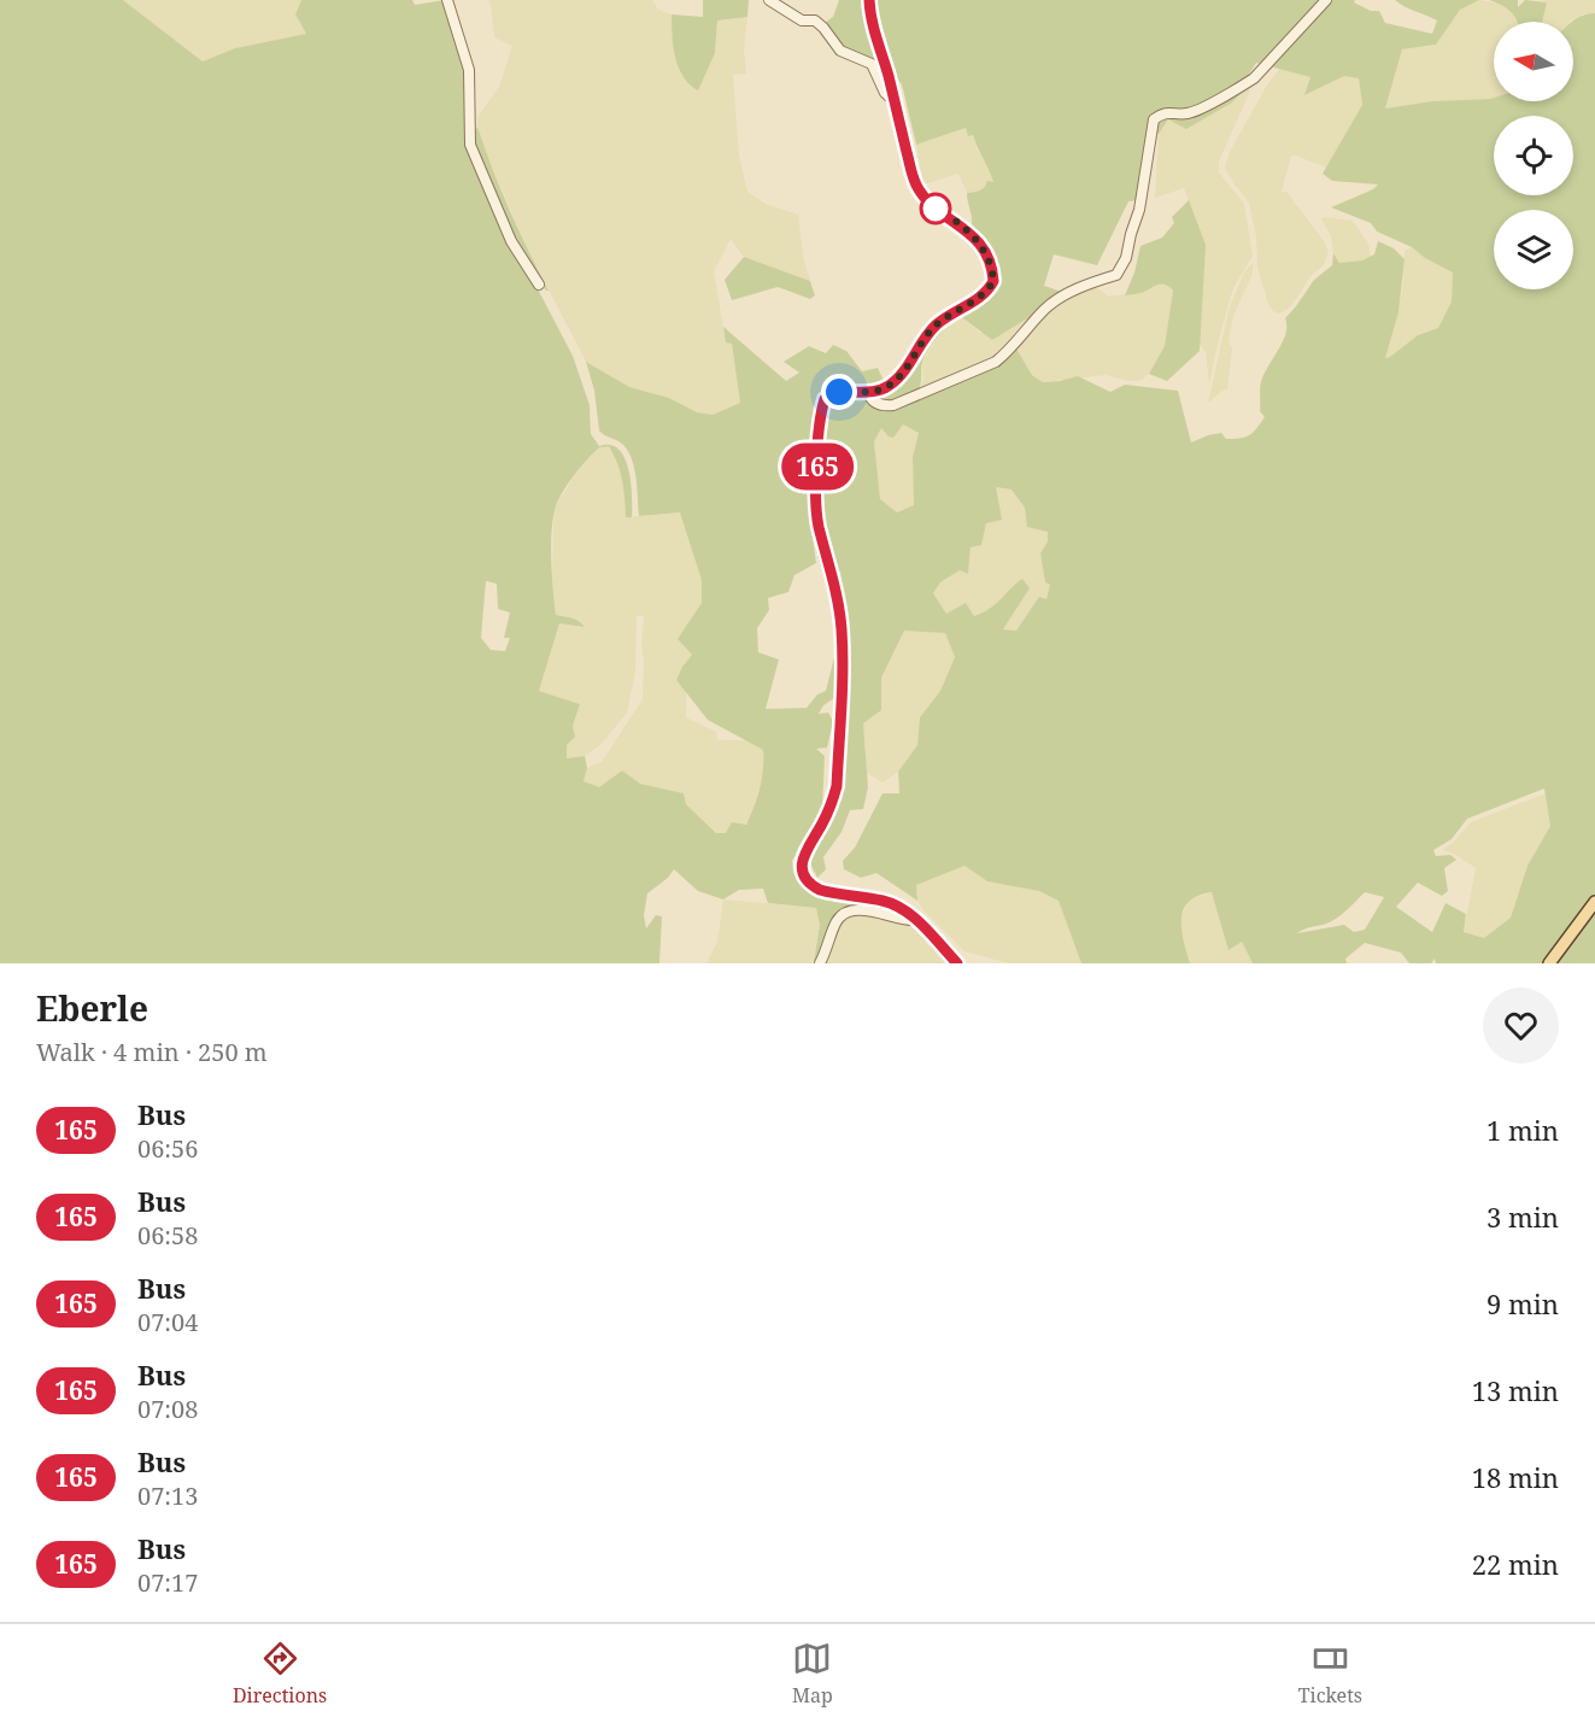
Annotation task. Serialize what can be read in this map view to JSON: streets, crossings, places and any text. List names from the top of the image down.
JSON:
{
  "lines": ["bus line 165"],
  "north": "left",
  "page": {
    "on_map": "165",
    "heading": ["Eberle", "Walk · 4 min · 250 m"],
    "list": [
      {
        "mark": "165",
        "name": "Bus",
        "note": "06:56",
        "value": "1 min"
      },
      {
        "mark": "165",
        "name": "Bus",
        "note": "06:58",
        "value": "3 min"
      },
      {
        "mark": "165",
        "name": "Bus",
        "note": "07:04",
        "value": "9 min"
      },
      {
        "mark": "165",
        "name": "Bus",
        "note": "07:08",
        "value": "13 min"
      },
      {
        "mark": "165",
        "name": "Bus",
        "note": "07:13",
        "value": "18 min"
      },
      {
        "mark": "165",
        "name": "Bus",
        "note": "07:17",
        "value": "22 min"
      }
    ],
    "tabs": ["Directions", "Map", "Tickets"]
  }
}
